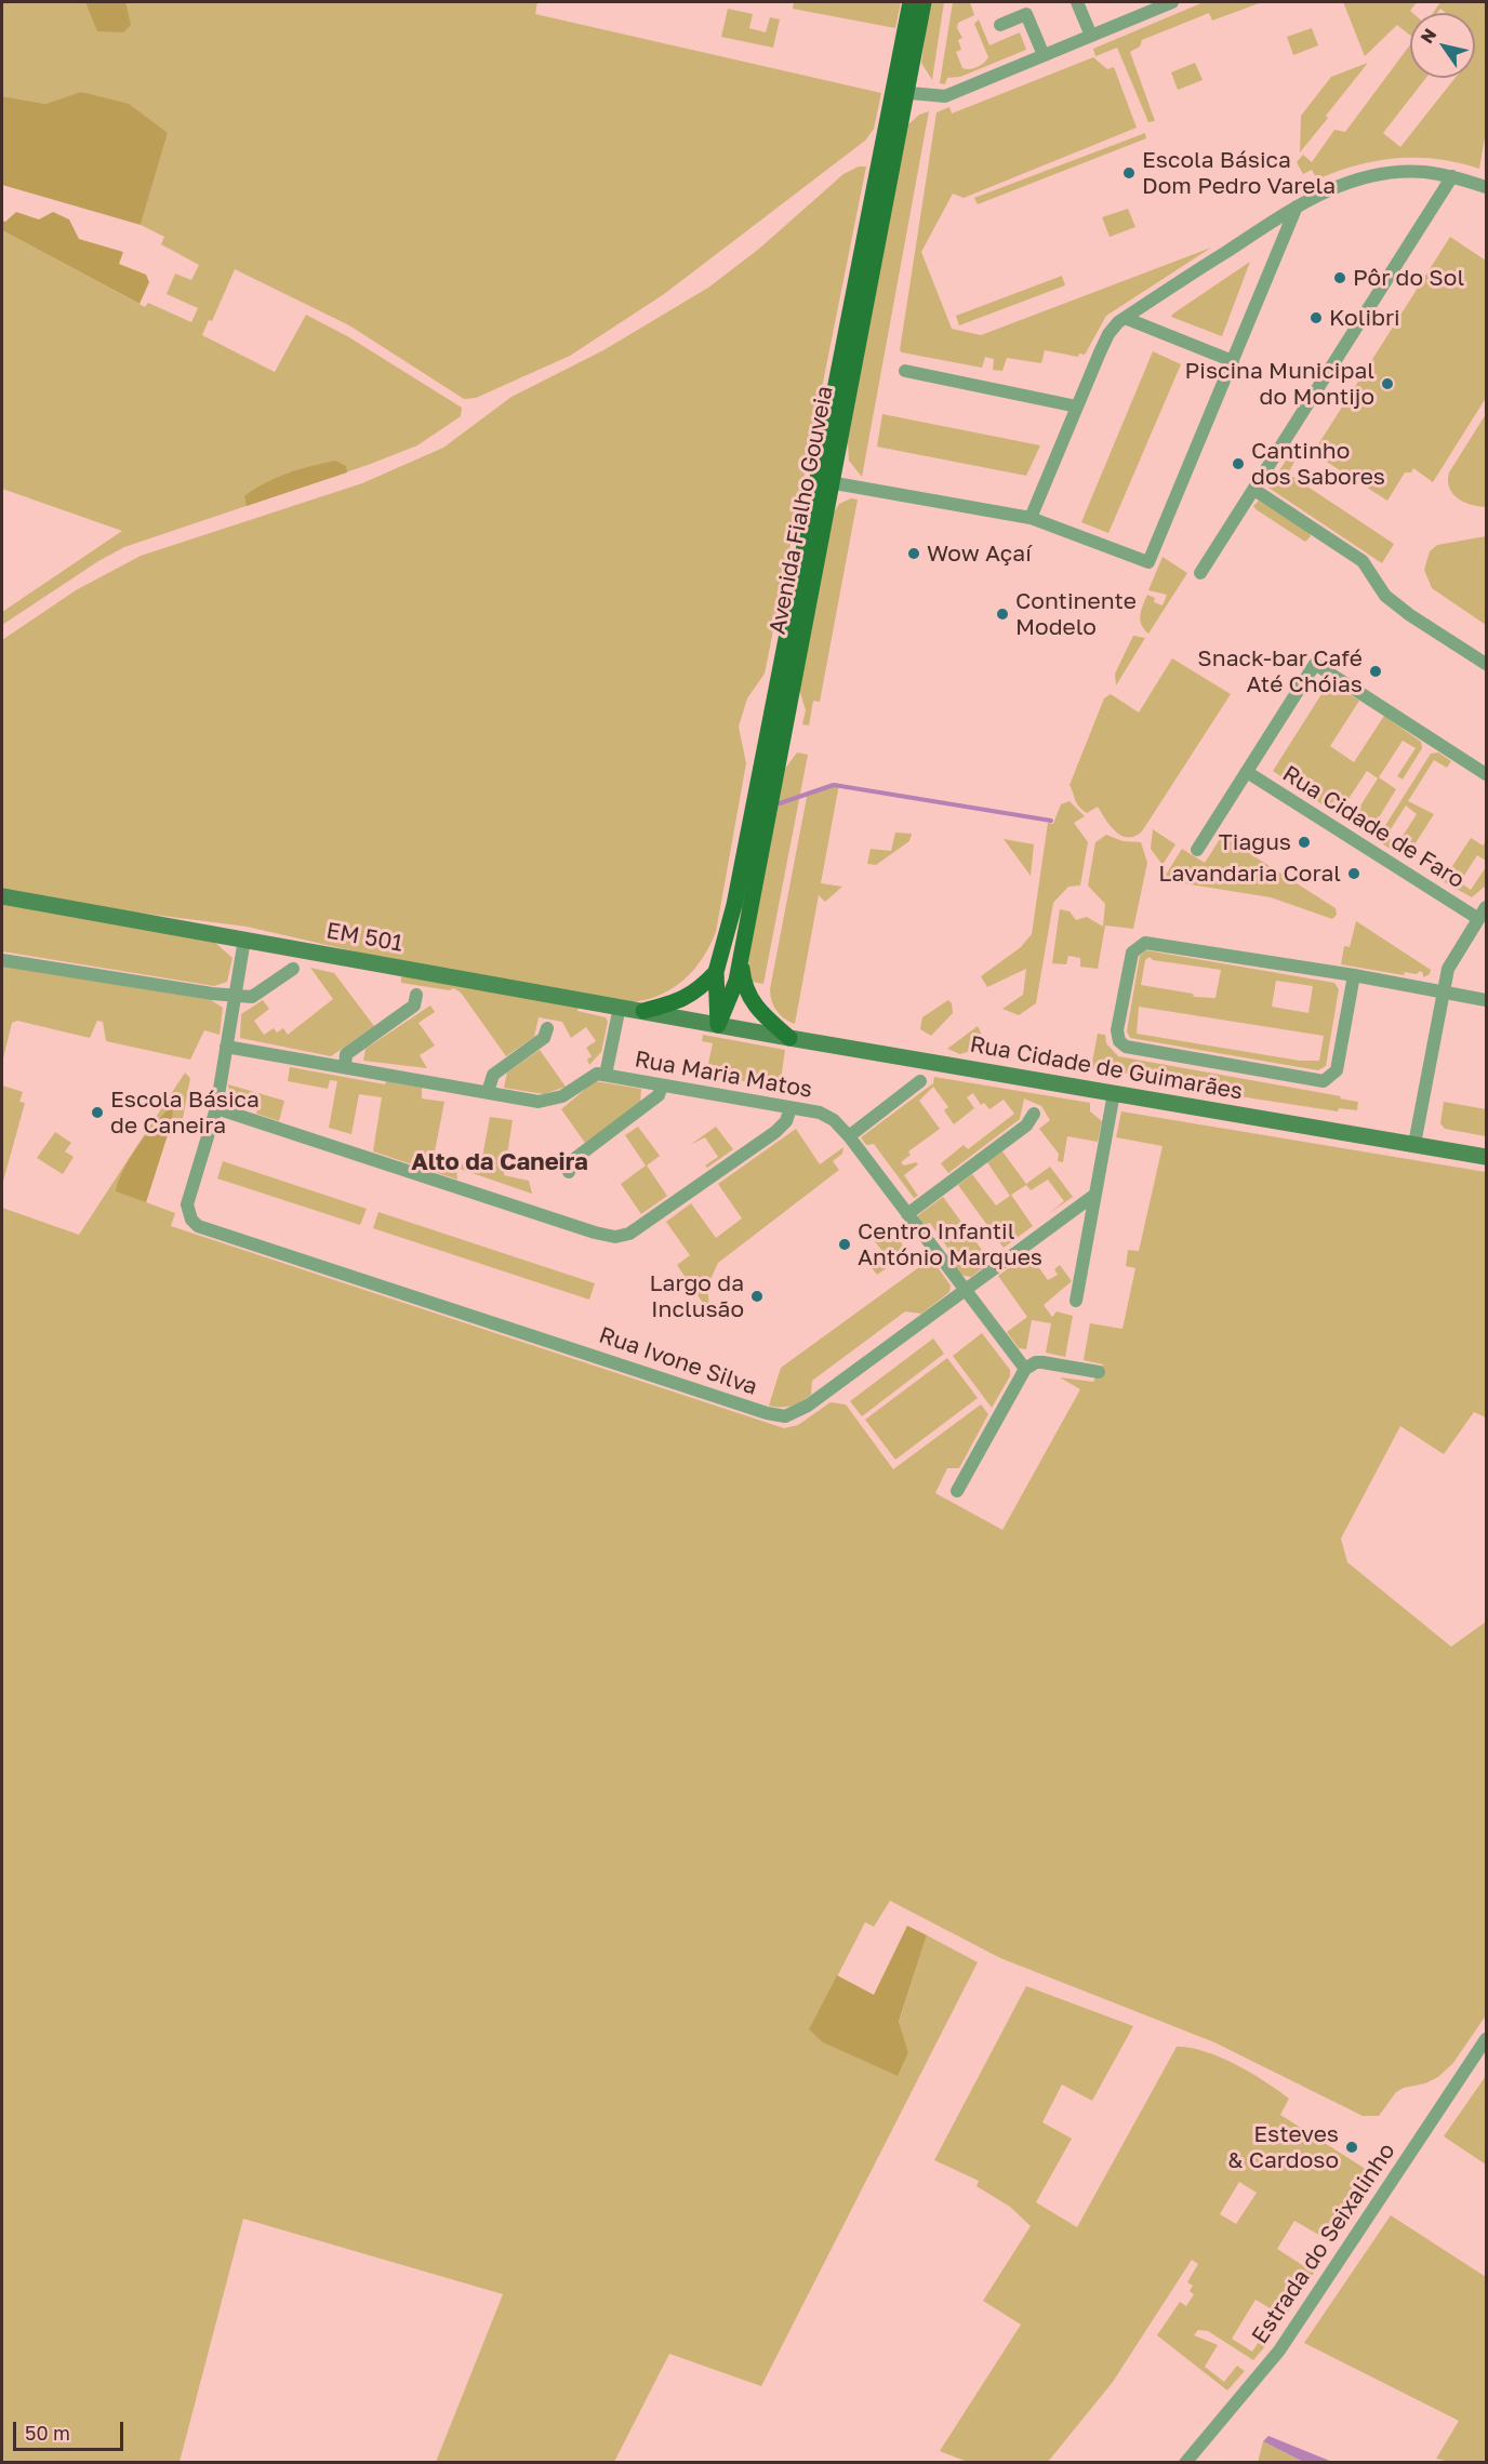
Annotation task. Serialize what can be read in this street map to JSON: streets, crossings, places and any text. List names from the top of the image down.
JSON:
{
  "streets": {
    "main road": ["Avenida Fialho Gouveia", "EM 501", "Rua Cidade de Guimarães"],
    "street": [
      "Rua Cidade de Faro",
      "Rua Maria Matos",
      "Rua Ivone Silva",
      "Estrada do Seixalinho"
    ]
  },
  "crossings": [
    ["Avenida Fialho Gouveia", "EM 501"],
    ["Avenida Fialho Gouveia", "Rua Cidade de Guimarães"],
    ["EM 501", "Rua Cidade de Guimarães"],
    ["Rua Maria Matos", "Rua Ivone Silva"]
  ],
  "districts": ["Alto da Caneira"],
  "places": [
    "Escola Básica Dom Pedro Varela",
    "Pôr do Sol",
    "Kolibri",
    "Piscina Municipal do Montijo",
    "Cantinho dos Sabores",
    "Wow Açaí",
    "Continente Modelo",
    "Snack-bar Café Até Chóias",
    "Tiagus",
    "Lavandaria Coral",
    "Escola Básica de Caneira",
    "Centro Infantil António Marques",
    "Largo da Inclusão",
    "Esteves & Cardoso"
  ],
  "scale_bar": "50 m",
  "north": "top left"
}
